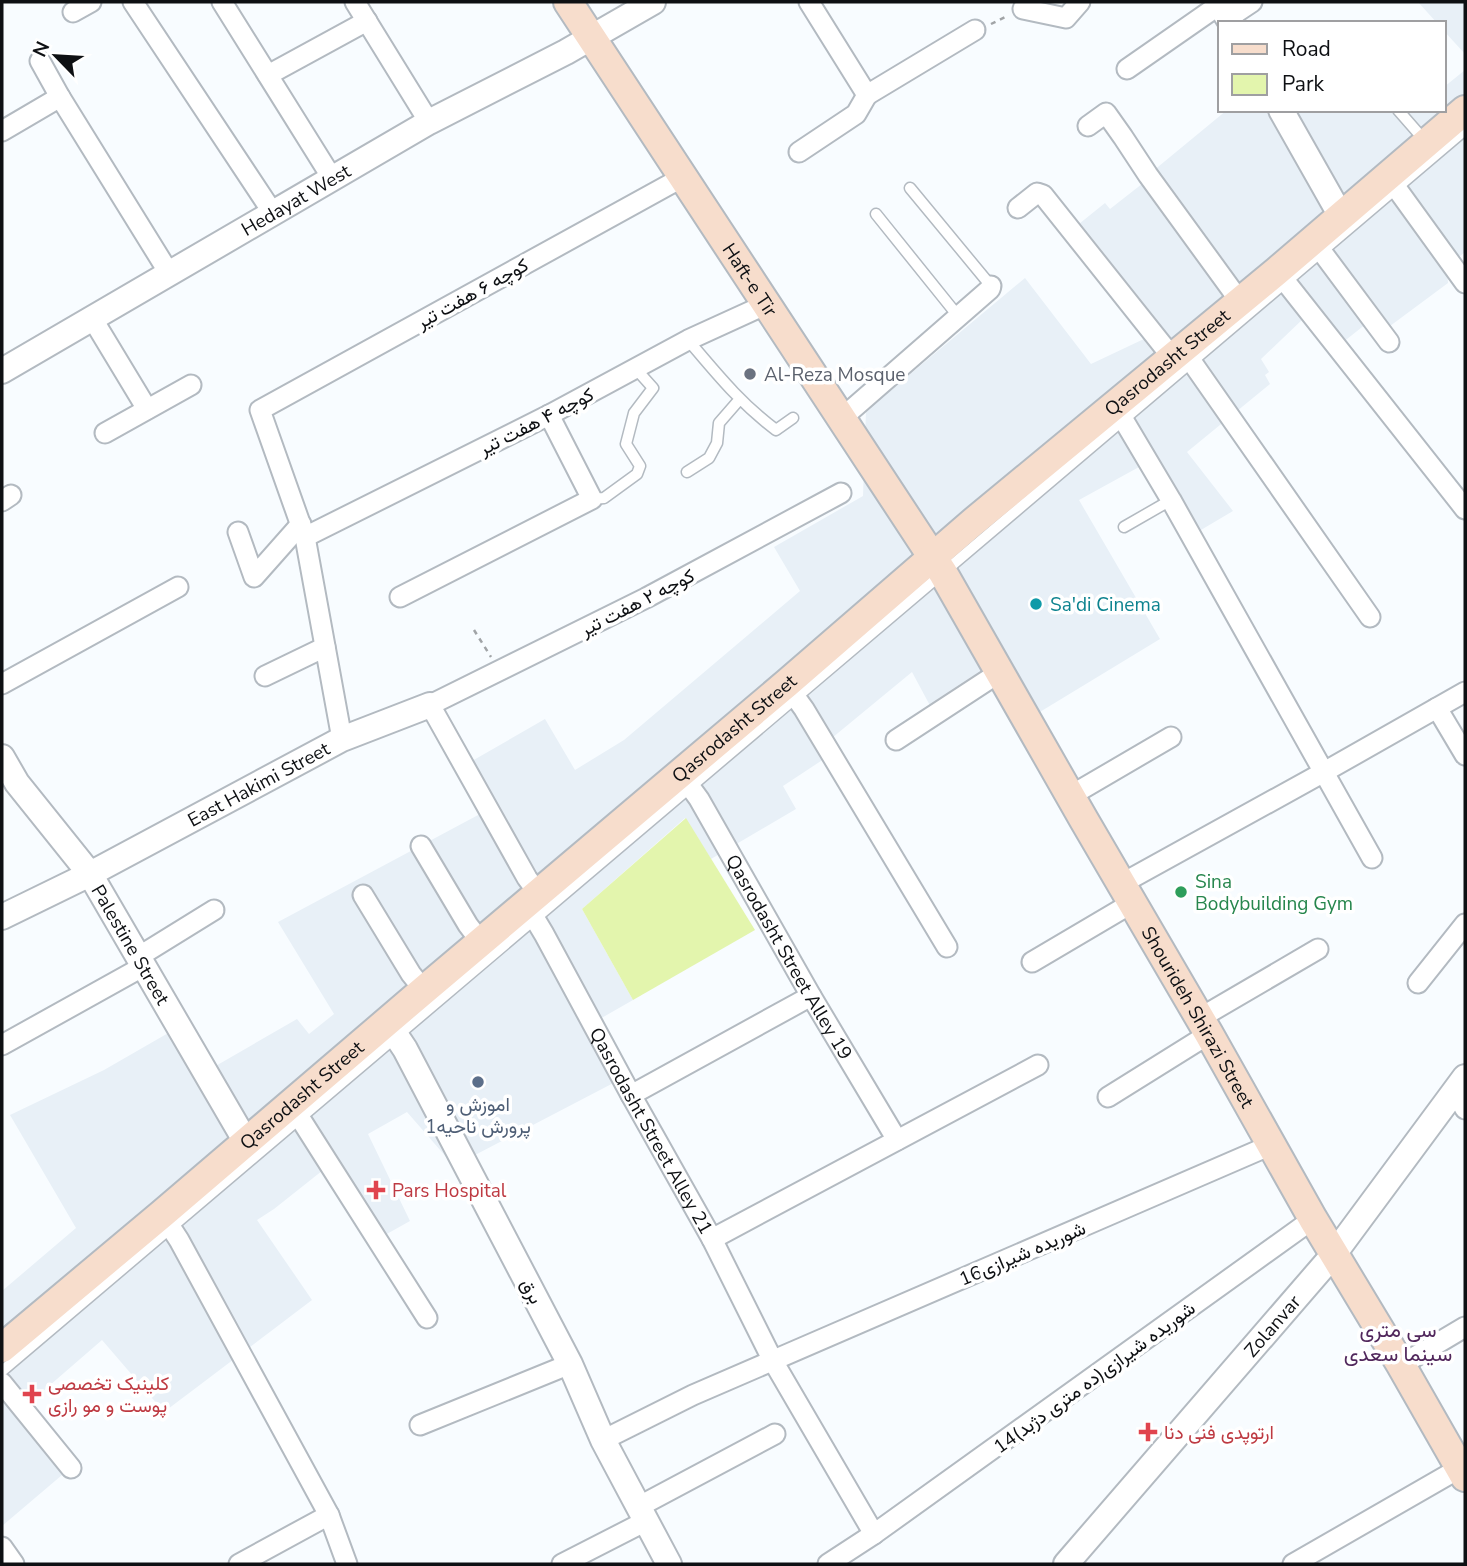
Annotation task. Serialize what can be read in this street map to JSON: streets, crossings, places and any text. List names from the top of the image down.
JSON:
{
  "streets": {
    "main road": ["Haft-e Tir", "Qasrodasht Street", "Shourideh Shirazi Street"],
    "street": [
      "Hedayat West",
      "کوچه ۶ هفت تیر",
      "کوچه ۴ هفت تیر",
      "کوچه ۲ هفت تیر",
      "East Hakimi Street",
      "Palestine Street",
      "Qasrodasht Street Alley 19",
      "Qasrodasht Street Alley 21",
      "شوریده شیرازی16",
      "برق",
      "Zolanvar",
      "14شوریده شیرازی(ده متری دژبد)"
    ]
  },
  "crossings": [
    ["Hedayat West", "Haft-e Tir"],
    ["Haft-e Tir", "کوچه ۶ هفت تیر"],
    ["Haft-e Tir", "Qasrodasht Street"],
    ["Haft-e Tir", "کوچه ۴ هفت تیر"],
    ["Haft-e Tir", "Shourideh Shirazi Street"],
    ["کوچه ۶ هفت تیر", "کوچه ۴ هفت تیر"],
    ["Qasrodasht Street", "Palestine Street"],
    ["Qasrodasht Street", "Qasrodasht Street Alley 19"],
    ["Qasrodasht Street", "Shourideh Shirazi Street"],
    ["Qasrodasht Street", "Qasrodasht Street Alley 21"],
    ["Qasrodasht Street", "برق"],
    ["کوچه ۲ هفت تیر", "East Hakimi Street"],
    ["کوچه ۲ هفت تیر", "Qasrodasht Street Alley 21"],
    ["East Hakimi Street", "Palestine Street"],
    ["East Hakimi Street", "Qasrodasht Street Alley 21"],
    ["Shourideh Shirazi Street", "شوریده شیرازی16"],
    ["Shourideh Shirazi Street", "Zolanvar"],
    ["Shourideh Shirazi Street", "14شوریده شیرازی(ده متری دژبد)"],
    ["Qasrodasht Street Alley 21", "شوریده شیرازی16"],
    ["Qasrodasht Street Alley 21", "14شوریده شیرازی(ده متری دژبد)"],
    ["شوریده شیرازی16", "برق"]
  ],
  "districts": ["سی متری سینما سعدی"],
  "places": {
    "other": [
      "Al-Reza Mosque",
      "Sa'di Cinema",
      "Sina Bodybuilding Gym",
      "اموزش و پرورش ناحیه1"
    ],
    "health": ["Pars Hospital", "کلینیک تخصصی پوست و مو رازی", "ارتوپدی فنی دنا"]
  },
  "legend": ["Road", "Park"],
  "north": "top left"
}
